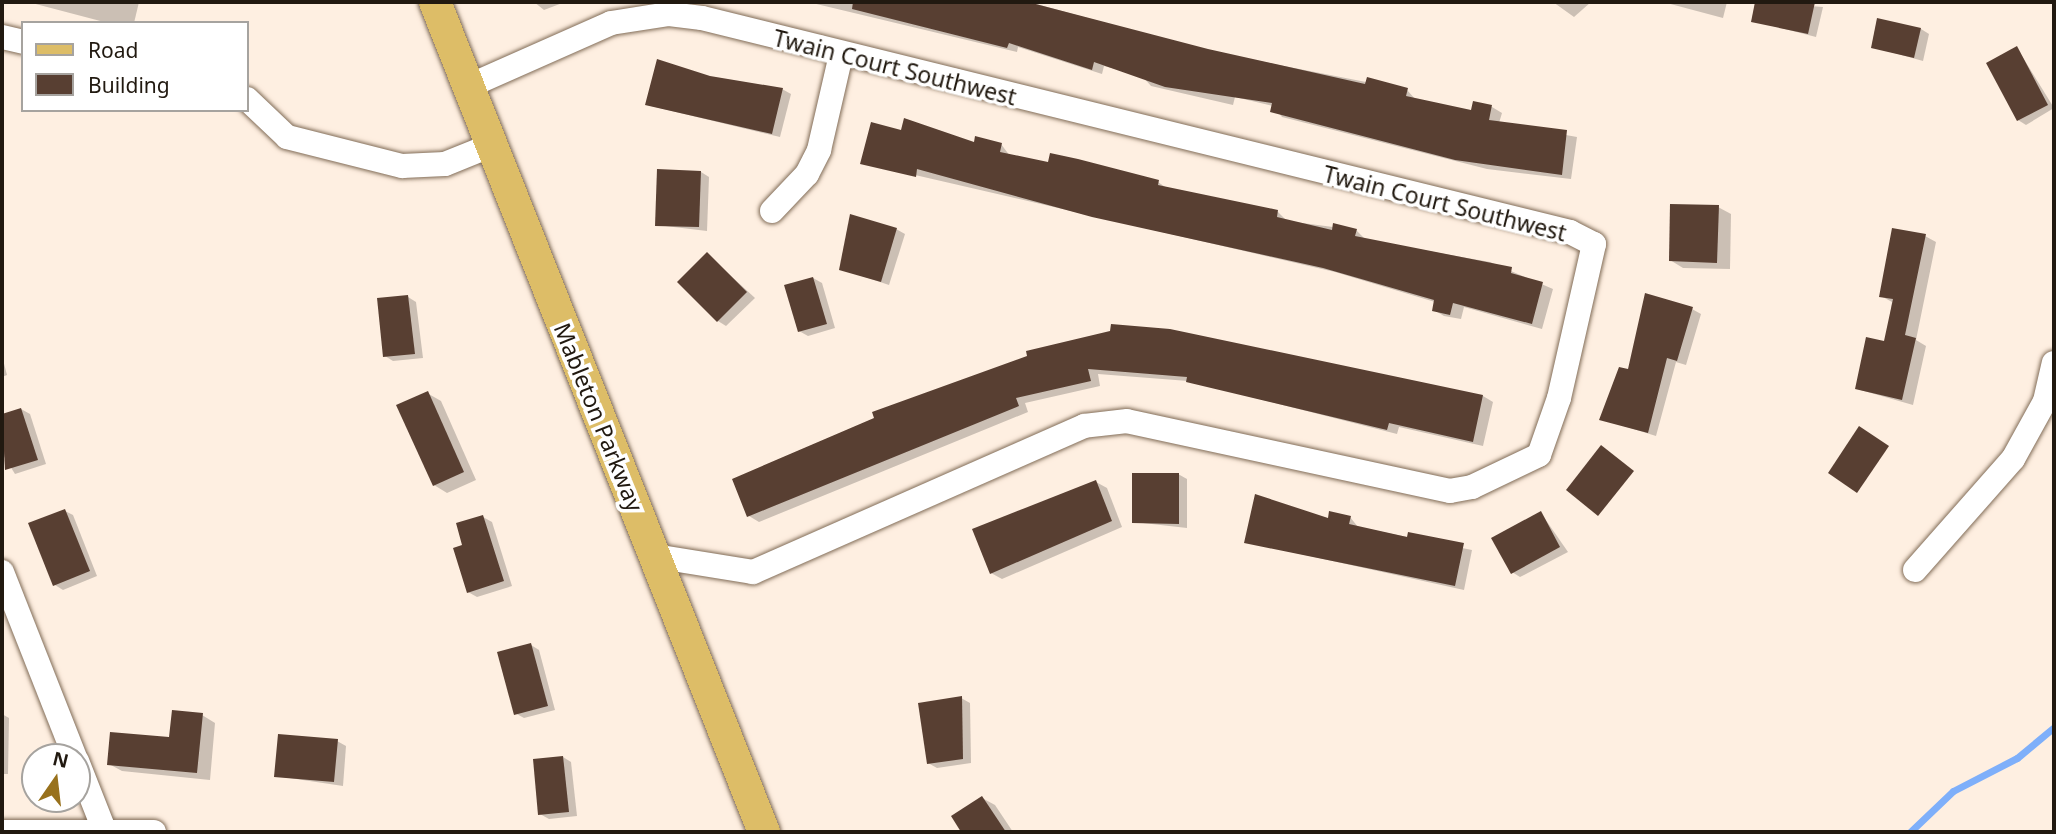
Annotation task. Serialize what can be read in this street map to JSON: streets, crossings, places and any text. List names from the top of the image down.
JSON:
{
  "streets": {
    "main road": ["Mableton Parkway"],
    "street": ["Twain Court Southwest"]
  },
  "crossings": [
    ["Twain Court Southwest", "Mableton Parkway"]
  ],
  "legend": ["Road", "Building"],
  "north": "top"
}
